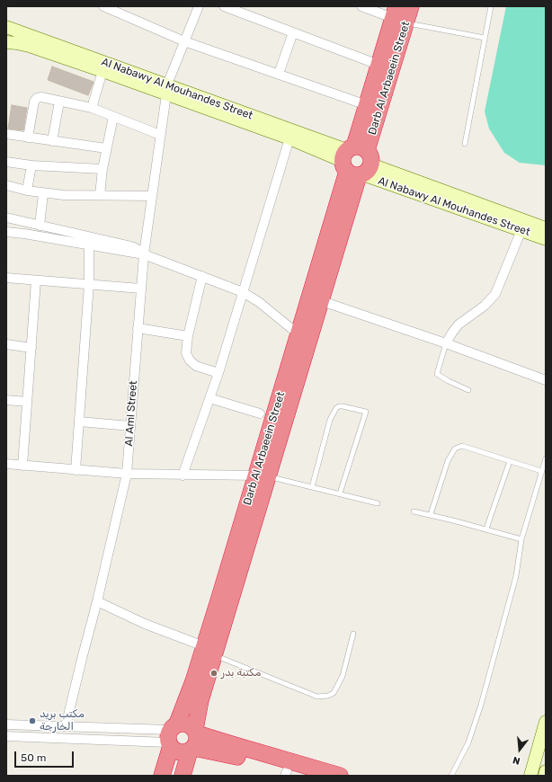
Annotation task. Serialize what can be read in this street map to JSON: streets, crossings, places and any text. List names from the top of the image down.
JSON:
{
  "streets": {
    "highway": ["Darb Al Arbaeein Street"],
    "street": ["Al Nabawy Al Mouhandes Street", "Al Aml Street"]
  },
  "crossings": [
    ["Darb Al Arbaeein Street", "Al Nabawy Al Mouhandes Street"],
    ["Al Nabawy Al Mouhandes Street", "Al Aml Street"]
  ],
  "places": ["مكتبة بدر", "مكتب بريد الخارجة"],
  "scale_bar": "50 m",
  "north": "bottom"
}
